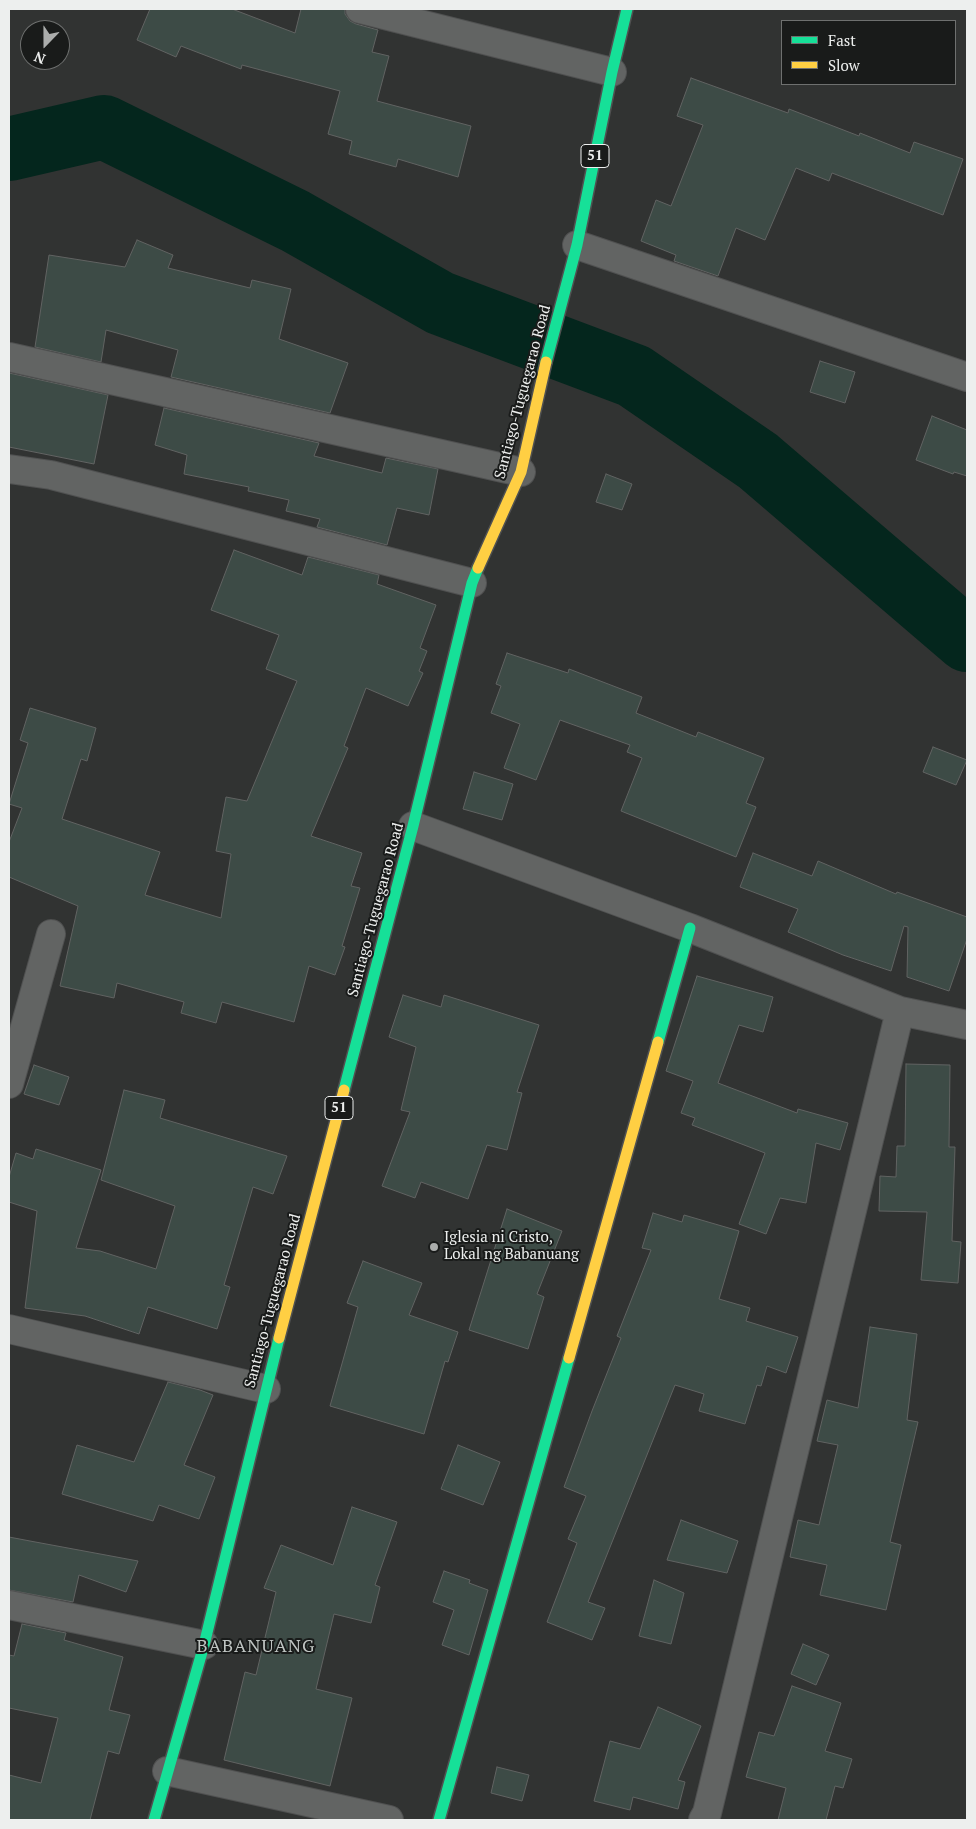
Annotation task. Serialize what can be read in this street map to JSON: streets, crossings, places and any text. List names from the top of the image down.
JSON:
{
  "streets": {
    "main road": ["51", "Santiago-Tuguegarao Road"]
  },
  "districts": ["BABANUANG"],
  "places": ["Iglesia ni Cristo, Lokal ng Babanuang"],
  "legend": ["Fast", "Slow"],
  "north": "bottom"
}
